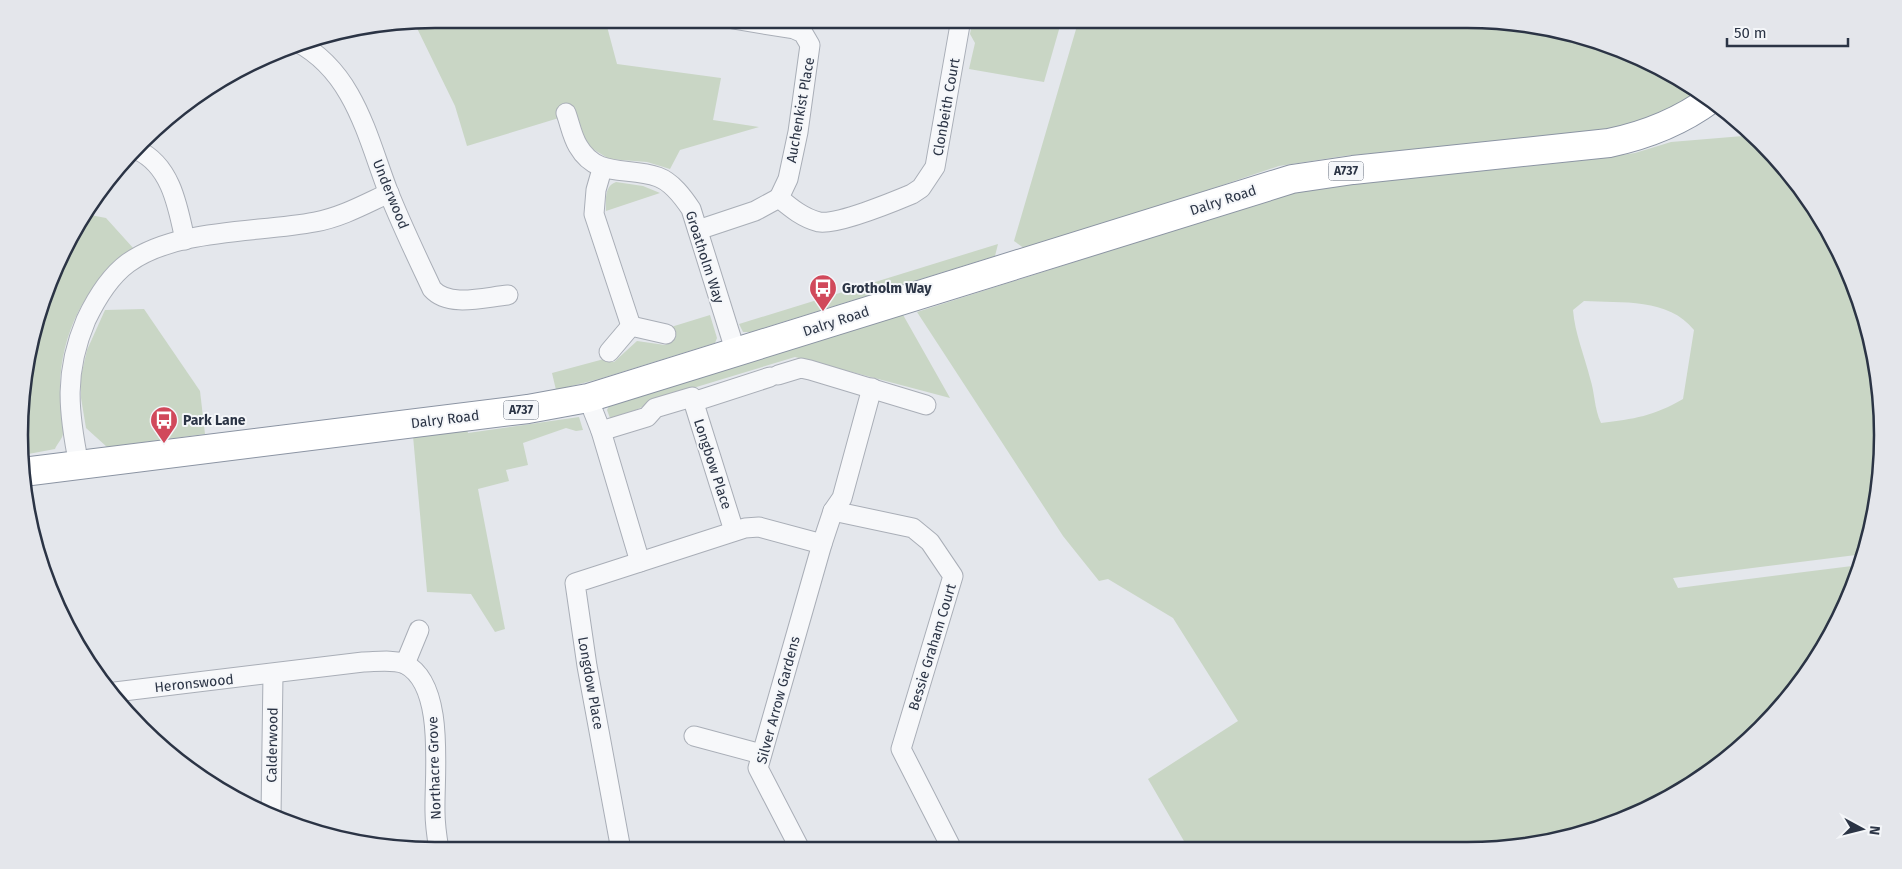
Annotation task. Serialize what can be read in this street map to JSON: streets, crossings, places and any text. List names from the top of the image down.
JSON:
{
  "streets": {
    "highway": ["A737", "Dalry Road"],
    "street": [
      "Clonbeith Court",
      "Auchenkist Place",
      "Underwood",
      "Groatholm Way",
      "Longbow Place",
      "Bessie Graham Court",
      "Heronswood",
      "Longdow Place",
      "Silver Arrow Gardens",
      "Calderwood",
      "Northacre Grove"
    ]
  },
  "crossings": [
    ["Clonbeith Court", "Auchenkist Place"],
    ["Dalry Road", "Groatholm Way"],
    ["Bessie Graham Court", "Silver Arrow Gardens"],
    ["Heronswood", "Calderwood"]
  ],
  "places": {
    "bus stop": ["Grotholm Way", "Park Lane"]
  },
  "scale_bar": "50 m",
  "north": "right"
}
